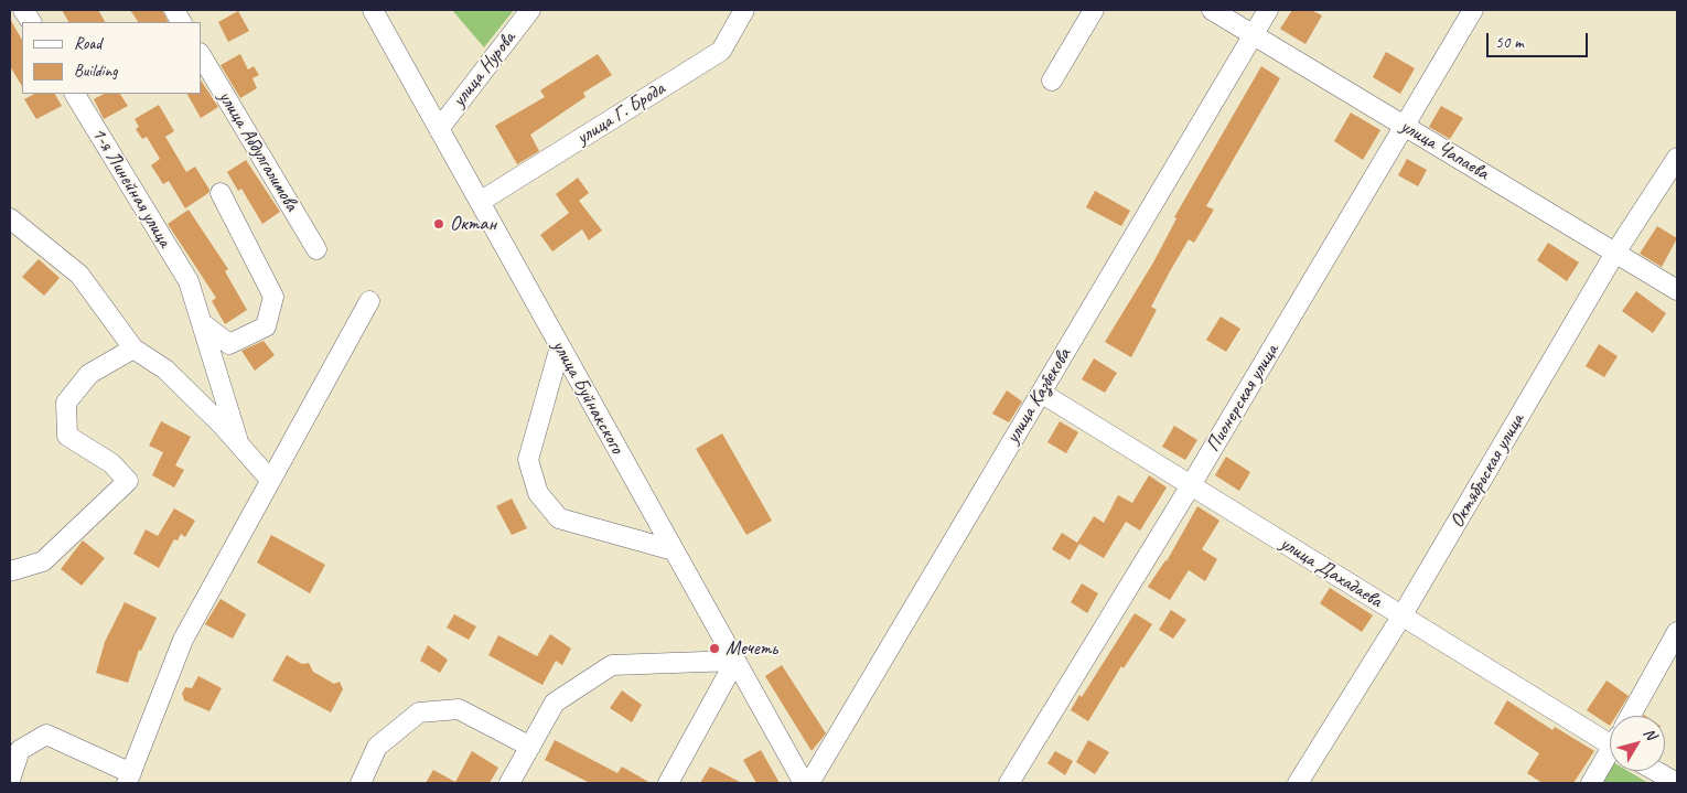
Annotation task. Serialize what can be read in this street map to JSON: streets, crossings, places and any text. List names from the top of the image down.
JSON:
{
  "streets": {
    "street": [
      "улица Нурова",
      "улица Г. Брода",
      "улица Чапаева",
      "улица Абдулгалимова",
      "1-я Линейная улица",
      "улица Казбекова",
      "улица Буйнакского",
      "Пионерская улица",
      "Октябрьская улица",
      "улица Дахадаева"
    ]
  },
  "crossings": [
    ["улица Нурова", "улица Буйнакского"],
    ["улица Г. Брода", "улица Буйнакского"],
    ["улица Чапаева", "улица Казбекова"],
    ["улица Чапаева", "Пионерская улица"],
    ["улица Чапаева", "Октябрьская улица"],
    ["улица Казбекова", "улица Дахадаева"],
    ["Пионерская улица", "улица Дахадаева"],
    ["Октябрьская улица", "улица Дахадаева"]
  ],
  "places": ["Октан", "Мечеть"],
  "legend": ["Road", "Building"],
  "scale_bar": "50 m",
  "north": "top right"
}
